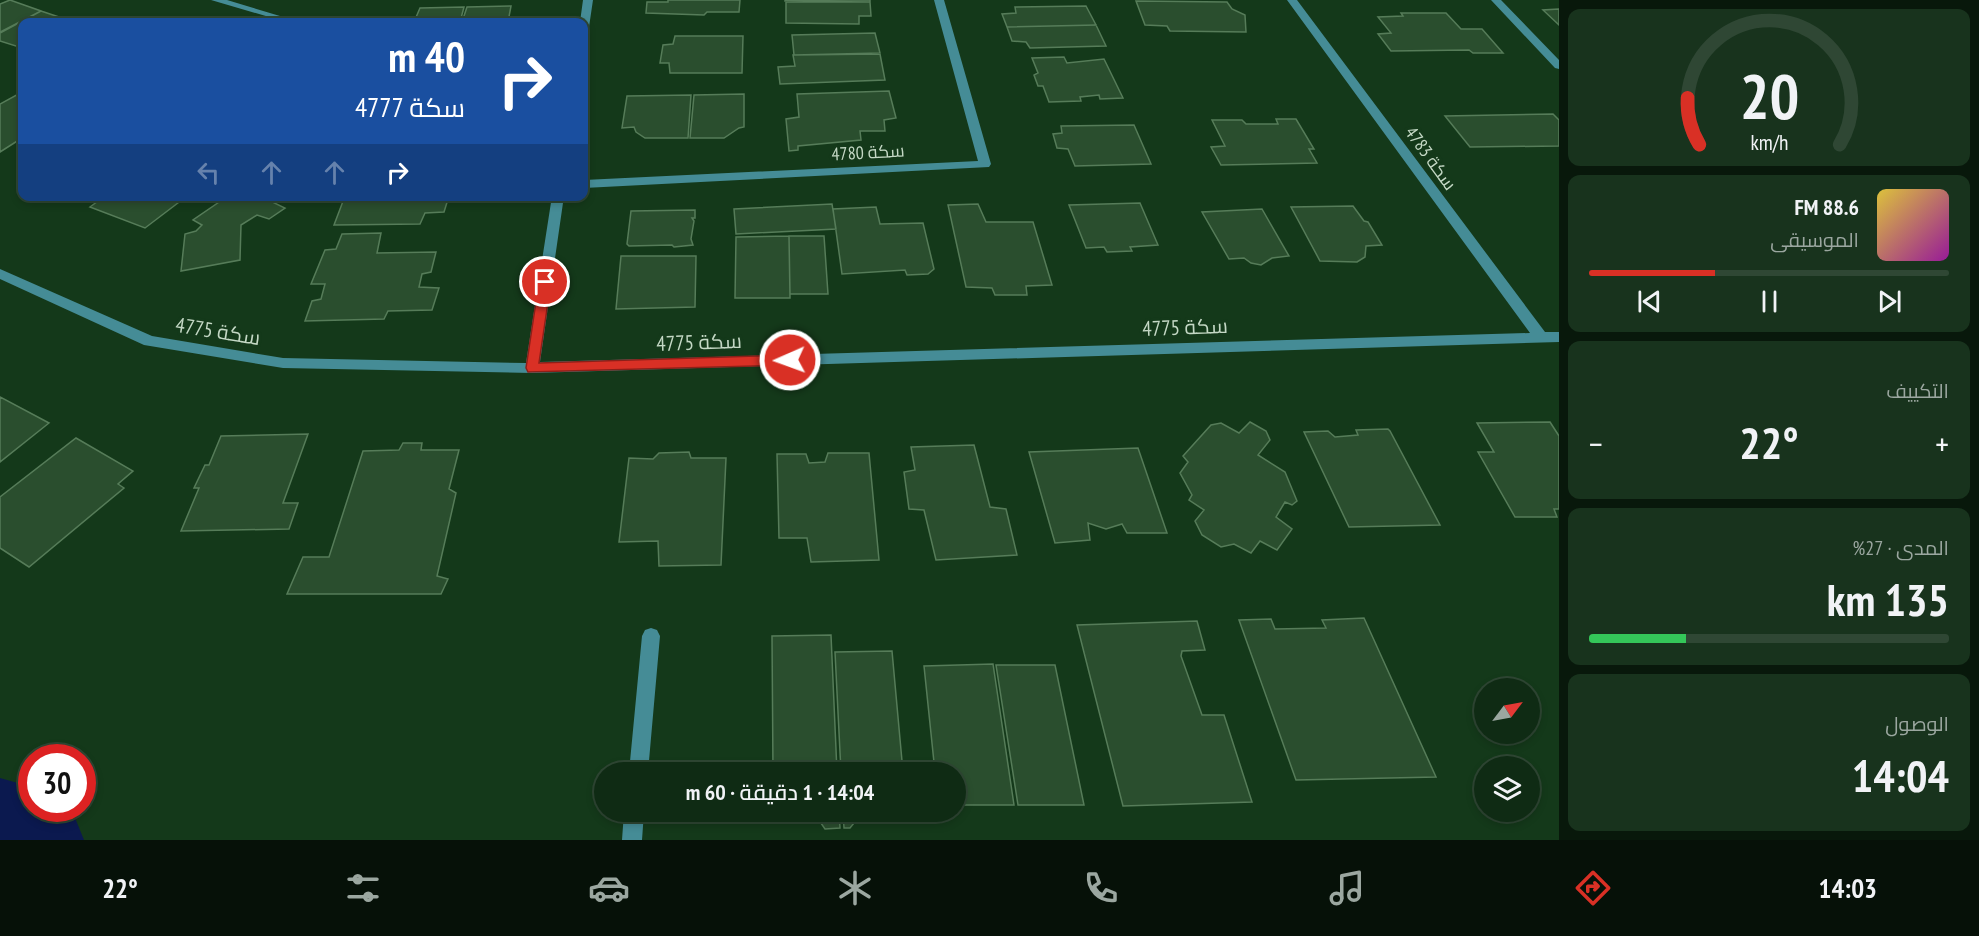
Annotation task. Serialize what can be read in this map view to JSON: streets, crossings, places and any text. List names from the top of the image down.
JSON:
{
  "streets": {
    "street": ["سكة 4780", "سكة 4783", "سكة 4775"]
  },
  "crossings": [
    ["سكة 4783", "سكة 4775"]
  ],
  "north": "top right",
  "page": {
    "turn": ["40 m", "سكة 4777"],
    "song": ["88.6 FM", "الموسيقى"],
    "tile": [
      "التكييف",
      ["المدى · 27%", "135 km"],
      ["الوصول", "14:04"]
    ],
    "heat": ["−", "22°", "+"],
    "limit": "30",
    "trip": "14:04 · 1 دقيقة · 60 m",
    "tabs": ["14:03", "22°"],
    "gauge": ["20", "km/h"]
  }
}
